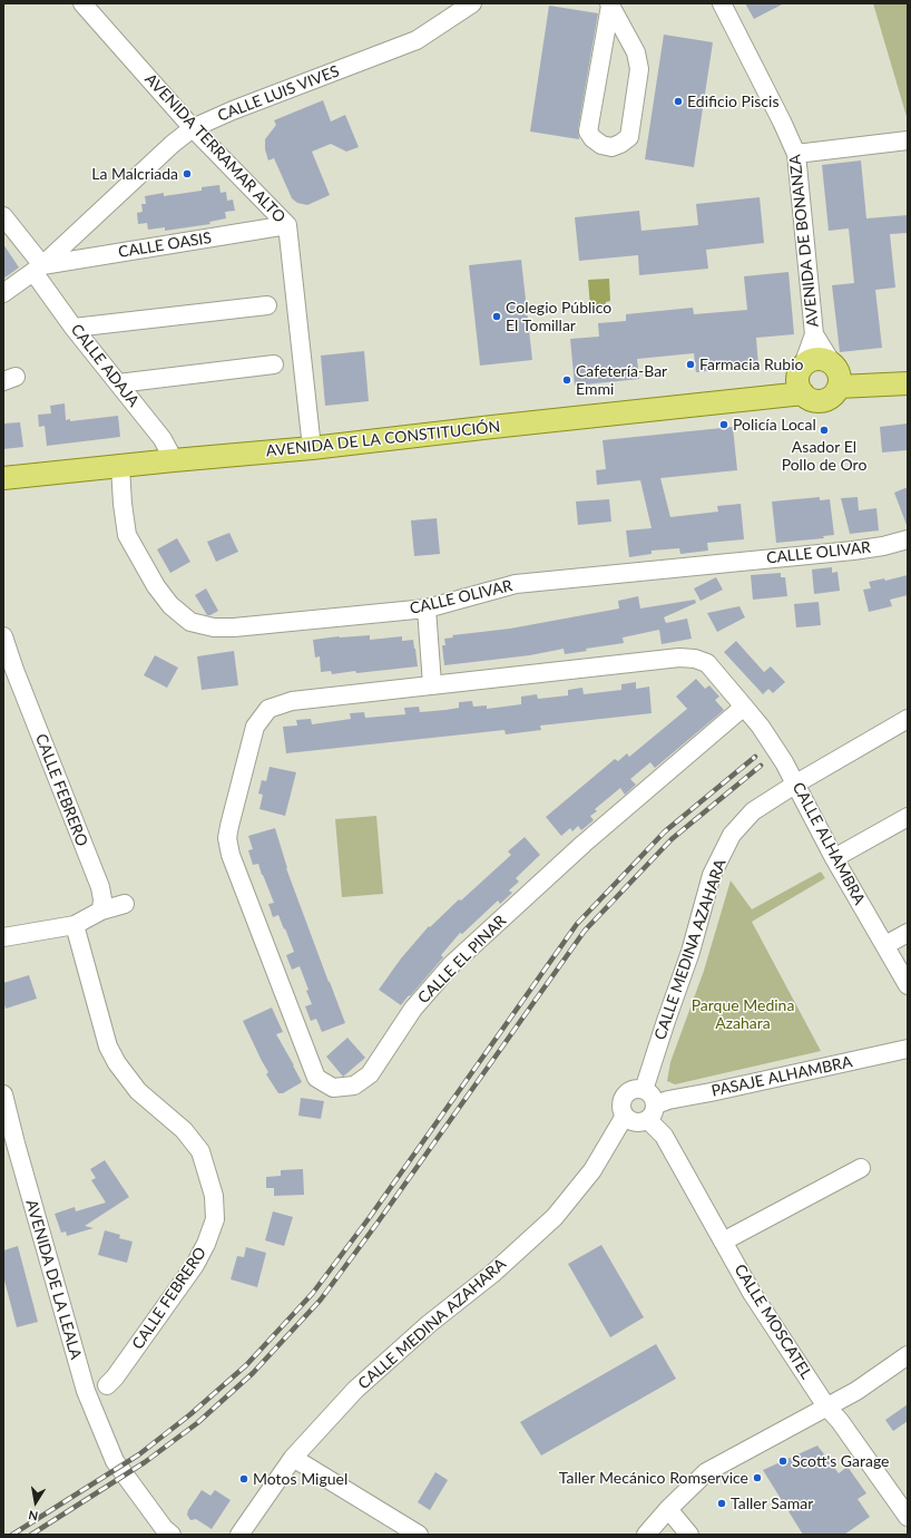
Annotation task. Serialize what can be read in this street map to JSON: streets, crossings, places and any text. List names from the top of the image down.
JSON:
{
  "streets": {
    "main road": ["AVENIDA DE LA CONSTITUCIÓN"],
    "street": [
      "CALLE LUIS VIVES",
      "AVENIDA TERRAMAR ALTO",
      "AVENIDA DE BONANZA",
      "CALLE OASIS",
      "CALLE ADAJA",
      "CALLE OLIVAR",
      "CALLE FEBRERO",
      "CALLE ALHAMBRA",
      "CALLE MEDINA AZAHARA",
      "CALLE EL PINAR",
      "PASAJE ALHAMBRA",
      "AVENIDA DE LA LEALA",
      "CALLE MOSCATEL"
    ]
  },
  "crossings": [
    ["CALLE LUIS VIVES", "AVENIDA TERRAMAR ALTO"],
    ["CALLE LUIS VIVES", "CALLE OASIS"],
    ["CALLE LUIS VIVES", "CALLE ADAJA"],
    ["AVENIDA TERRAMAR ALTO", "CALLE OASIS"],
    ["AVENIDA TERRAMAR ALTO", "AVENIDA DE LA CONSTITUCIÓN"],
    ["AVENIDA DE BONANZA", "AVENIDA DE LA CONSTITUCIÓN"],
    ["CALLE OASIS", "CALLE ADAJA"],
    ["CALLE ADAJA", "AVENIDA DE LA CONSTITUCIÓN"],
    ["AVENIDA DE LA CONSTITUCIÓN", "CALLE OLIVAR"],
    ["CALLE ALHAMBRA", "CALLE MEDINA AZAHARA"],
    ["CALLE ALHAMBRA", "CALLE EL PINAR"],
    ["CALLE MEDINA AZAHARA", "PASAJE ALHAMBRA"],
    ["CALLE MEDINA AZAHARA", "CALLE MOSCATEL"],
    ["PASAJE ALHAMBRA", "CALLE MOSCATEL"]
  ],
  "parks": ["Parque Medina Azahara"],
  "places": [
    "Edificio Piscis",
    "La Malcriada",
    "Colegio Público El Tomillar",
    "Farmacia Rubio",
    "Cafetería-Bar Emmi",
    "Policía Local",
    "Asador El Pollo de Oro",
    "Scott's Garage",
    "Taller Mecánico Romservice",
    "Motos Miguel",
    "Taller Samar"
  ],
  "north": "bottom"
}
